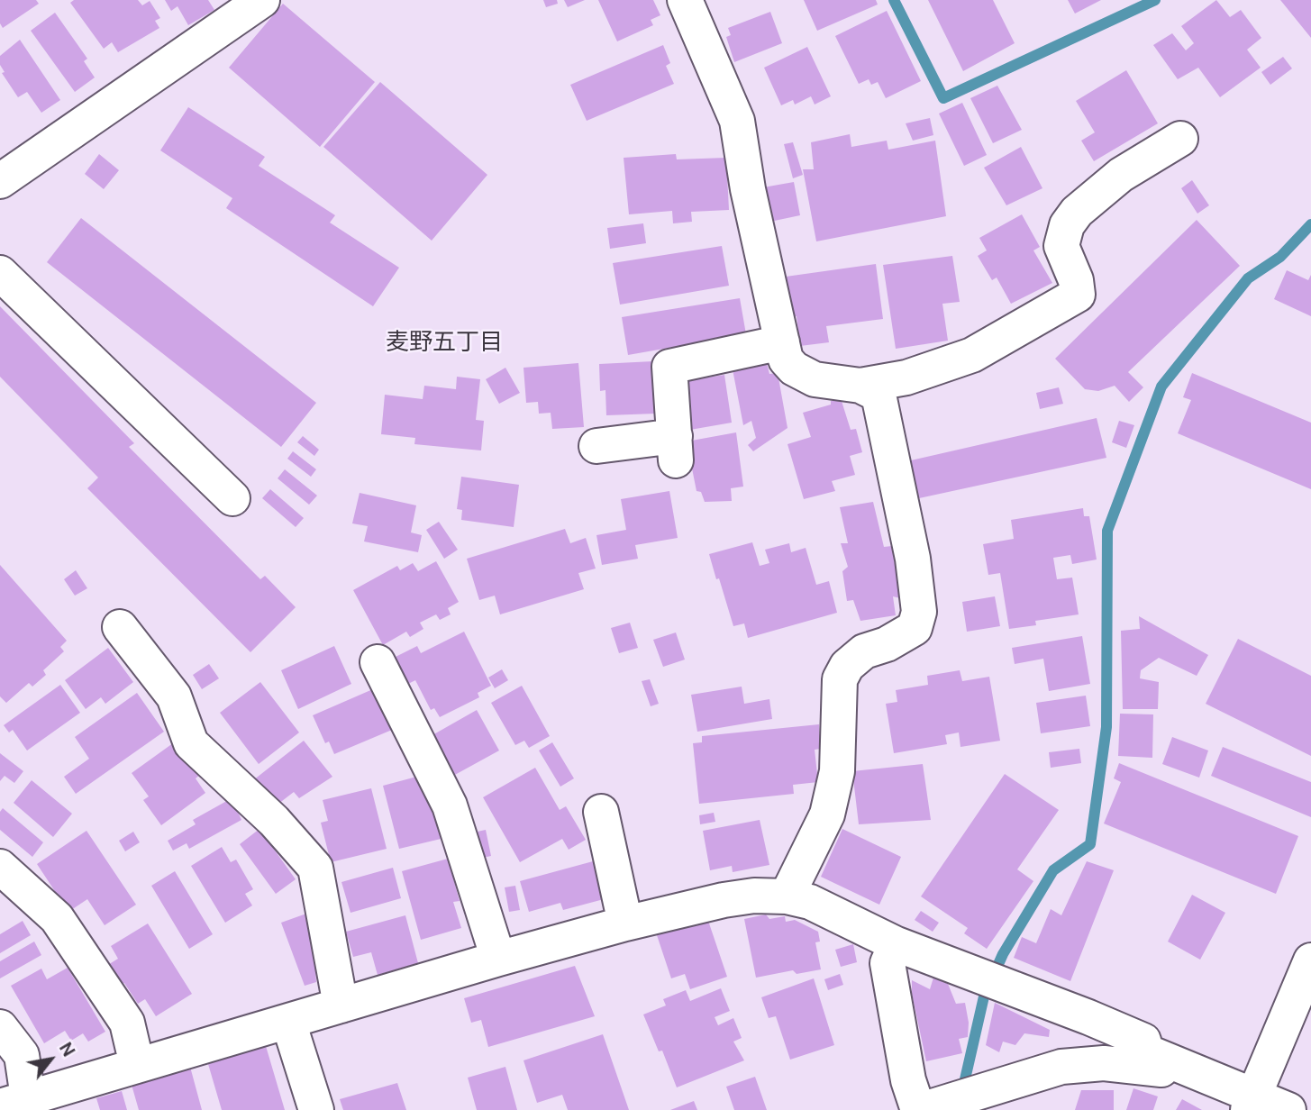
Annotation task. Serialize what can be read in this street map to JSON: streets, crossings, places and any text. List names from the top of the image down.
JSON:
{
  "districts": ["麦野五丁目"],
  "north": "top right"
}
